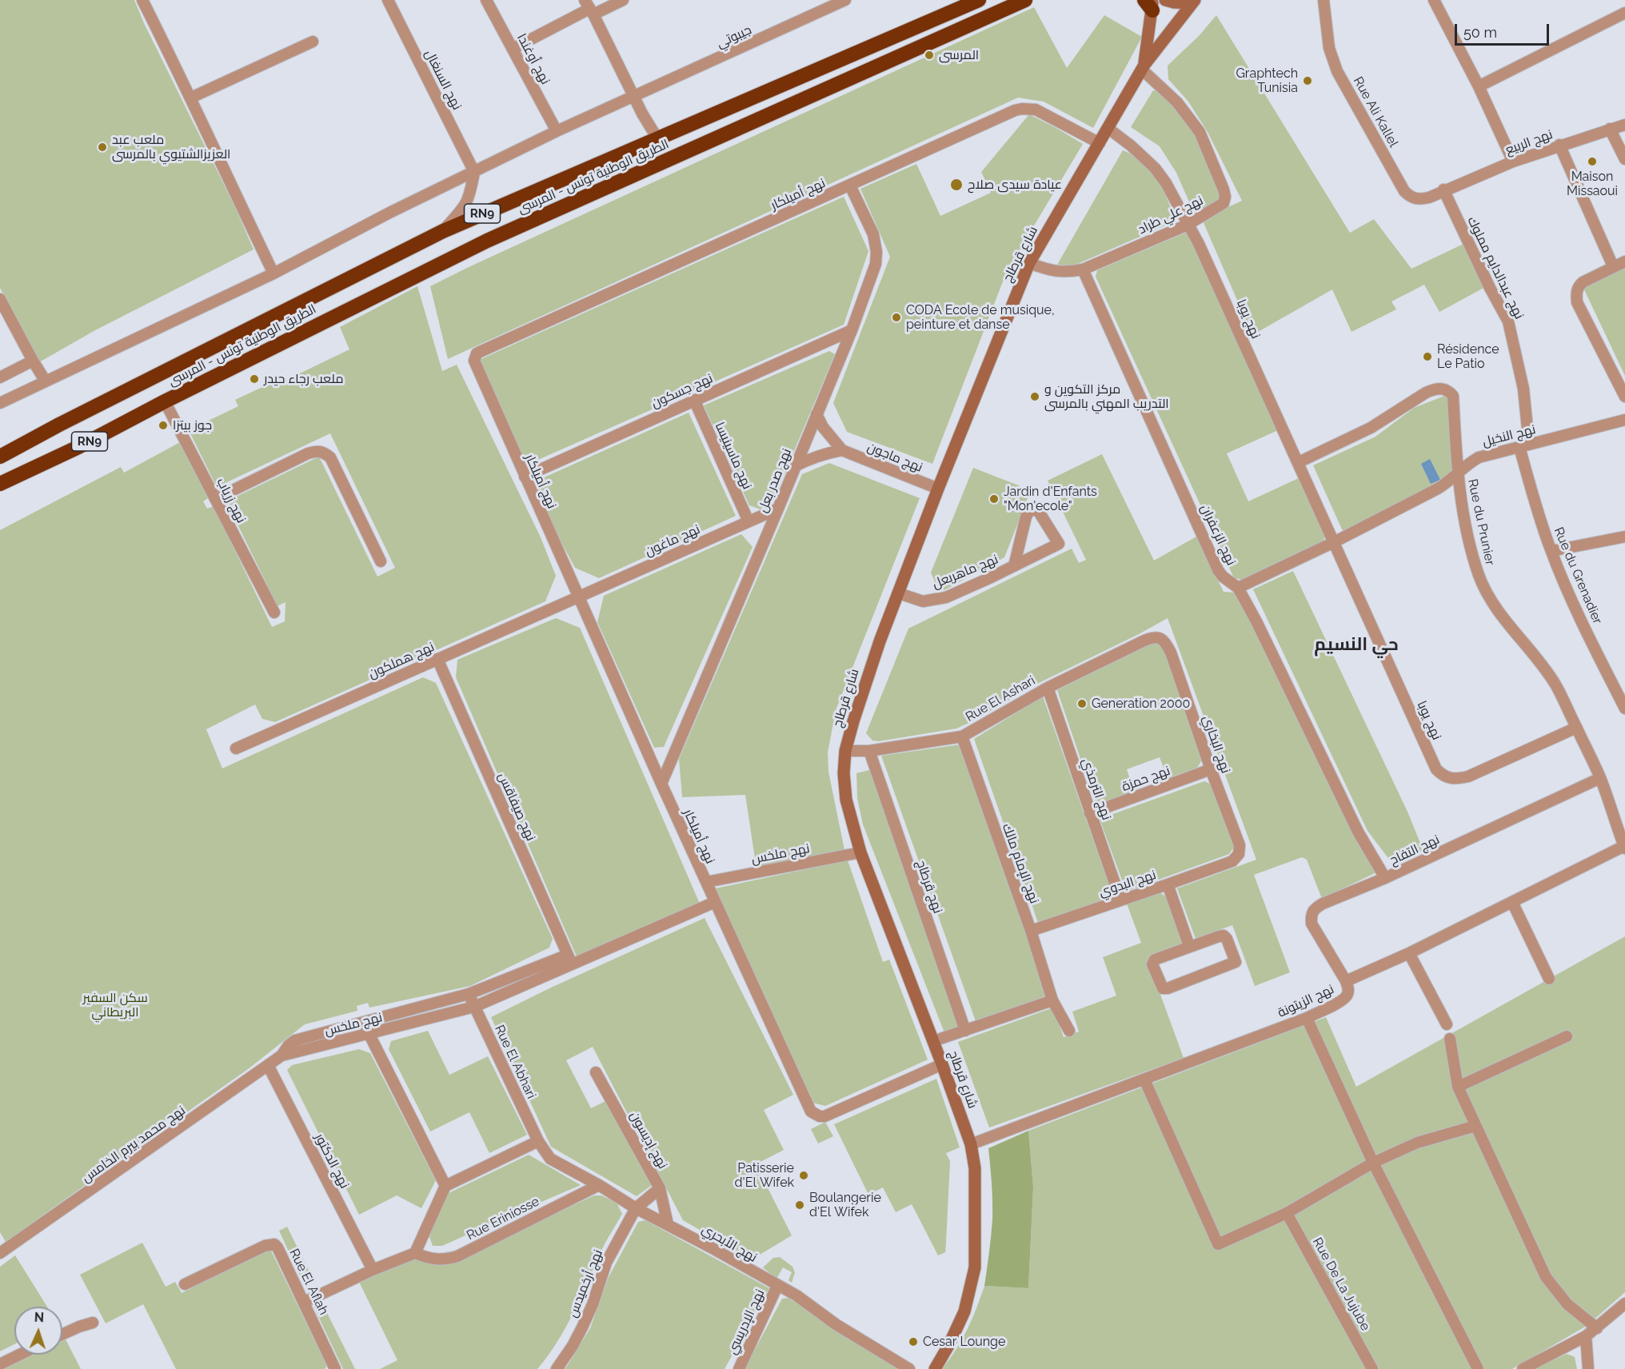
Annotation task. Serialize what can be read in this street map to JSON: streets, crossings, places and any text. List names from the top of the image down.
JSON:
{
  "streets": {
    "highway": ["الطريق الوطنية تونس - المرسى", "RN9"],
    "street": [
      "جيبوتي",
      "نهج أوغندا",
      "نهج السنغال",
      "Rue Ali Kallel",
      "نهج الربيع",
      "نهج أميلكار",
      "نهج علي طراد",
      "شارع قرطاج",
      "نهج عبدالدايم مملوك",
      "نهج يوبا",
      "نهج جسكون",
      "نهج النخيل",
      "نهج ماسينيسا",
      "نهج ماجون",
      "نهج صدر بعل",
      "نهج زرياب",
      "Rue du Prunier",
      "نهج الزعفران",
      "نهج ماغون",
      "نهج ماهربعل",
      "Rue du Grenadier",
      "نهج هملكون",
      "Rue El Ashari",
      "نهج البخاري",
      "نهج حمزة",
      "نهج الترمذي",
      "نهج صيفاقس",
      "نهج التفاح",
      "نهج ملخس",
      "نهج الإمام مالك",
      "نهج البدوي",
      "نهج قرطاج",
      "نهج الزيتونة",
      "Rue El Abhari",
      "نهج إديسون",
      "نهج محمد بيرم الخامس",
      "نهج الدكتور",
      "Rue Eriniosse",
      "نهج الأبحري",
      "Rue El Aflah",
      "نهج أرخميدس",
      "Rue De La Jujube",
      "نهج الإدريسي"
    ]
  },
  "crossings": [
    ["جيبوتي", "نهج أوغندا"],
    ["جيبوتي", "نهج السنغال"],
    ["Rue Ali Kallel", "نهج الربيع"],
    ["Rue Ali Kallel", "نهج عبدالدايم مملوك"],
    ["نهج الربيع", "نهج عبدالدايم مملوك"],
    ["الطريق الوطنية تونس - المرسى", "نهج زرياب"],
    ["نهج أميلكار", "شارع قرطاج"],
    ["نهج أميلكار", "نهج جسكون"],
    ["نهج أميلكار", "نهج صدر بعل"],
    ["نهج أميلكار", "نهج ماغون"],
    ["نهج أميلكار", "نهج هملكون"],
    ["نهج أميلكار", "نهج ملخس"],
    ["نهج علي طراد", "شارع قرطاج"],
    ["نهج علي طراد", "نهج يوبا"],
    ["نهج علي طراد", "نهج الزعفران"],
    ["شارع قرطاج", "نهج يوبا"],
    ["شارع قرطاج", "نهج ماجون"],
    ["شارع قرطاج", "نهج ماهربعل"],
    ["شارع قرطاج", "Rue El Ashari"],
    ["شارع قرطاج", "نهج ملخس"],
    ["شارع قرطاج", "نهج الزيتونة"],
    ["نهج عبدالدايم مملوك", "نهج النخيل"],
    ["نهج عبدالدايم مملوك", "Rue du Grenadier"],
    ["نهج يوبا", "نهج النخيل"],
    ["نهج يوبا", "Rue du Prunier"],
    ["نهج جسكون", "نهج ماسينيسا"],
    ["نهج جسكون", "نهج صدر بعل"],
    ["نهج النخيل", "Rue du Prunier"],
    ["نهج النخيل", "Rue du Grenadier"],
    ["نهج ماسينيسا", "نهج ماغون"],
    ["نهج ماجون", "نهج صدر بعل"],
    ["نهج صدر بعل", "نهج ماغون"],
    ["Rue du Prunier", "نهج التفاح"],
    ["Rue du Prunier", "نهج الزيتونة"],
    ["نهج الزعفران", "نهج التفاح"],
    ["نهج ماغون", "نهج هملكون"],
    ["نهج هملكون", "نهج صيفاقس"],
    ["Rue El Ashari", "نهج البخاري"],
    ["Rue El Ashari", "نهج الترمذي"],
    ["Rue El Ashari", "نهج الإمام مالك"],
    ["Rue El Ashari", "نهج قرطاج"],
    ["نهج البخاري", "نهج حمزة"],
    ["نهج البخاري", "نهج البدوي"],
    ["نهج حمزة", "نهج الترمذي"],
    ["نهج الترمذي", "نهج البدوي"],
    ["نهج صيفاقس", "نهج ملخس"],
    ["نهج التفاح", "نهج الزيتونة"],
    ["نهج ملخس", "Rue El Abhari"],
    ["نهج ملخس", "نهج محمد بيرم الخامس"],
    ["نهج الإمام مالك", "نهج البدوي"],
    ["Rue El Abhari", "نهج الأبحري"],
    ["نهج إديسون", "نهج الأبحري"],
    ["نهج إديسون", "نهج أرخميدس"],
    ["نهج محمد بيرم الخامس", "نهج الدكتور"],
    ["Rue Eriniosse", "نهج الأبحري"],
    ["نهج الأبحري", "نهج أرخميدس"],
    ["نهج الأبحري", "نهج الإدريسي"]
  ],
  "districts": ["حي النسيم"],
  "parks": ["سكن السفير البريطاني"],
  "places": [
    "المرسى",
    "Graphtech Tunisia",
    "ملعب عبد العزيزالشتيوي بالمرسى",
    "Maison Missaoui",
    "عيادة سيدى صلاح",
    "CODA Ecole de musique, peinture et danse",
    "Résidence Le Patio",
    "ملعب رجاء حيدر",
    "مركز التكوين و التدريب المهني بالمرسى",
    "جوز بيتزا",
    "Jardin d'Enfants \"Mon'ecole\"",
    "Generation 2000",
    "Patisserie d'El Wifek",
    "Boulangerie d'El Wifek",
    "Cesar Lounge"
  ],
  "scale_bar": "50 m",
  "north": "top"
}
